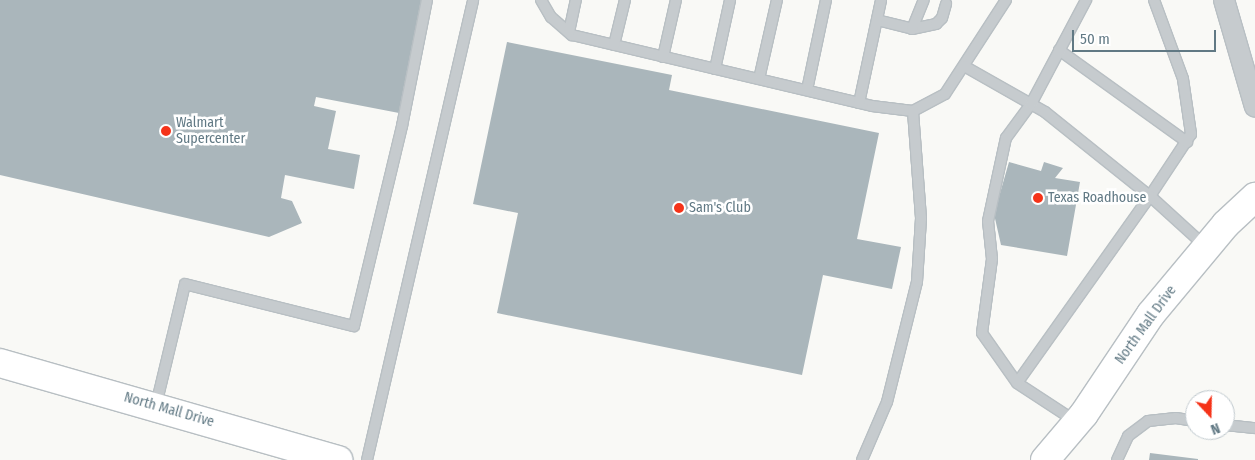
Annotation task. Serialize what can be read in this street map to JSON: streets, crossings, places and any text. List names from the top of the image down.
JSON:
{
  "streets": {
    "street": ["North Mall Drive"]
  },
  "places": ["Walmart Supercenter", "Texas Roadhouse", "Sam's Club"],
  "scale_bar": "50 m",
  "north": "bottom"
}
